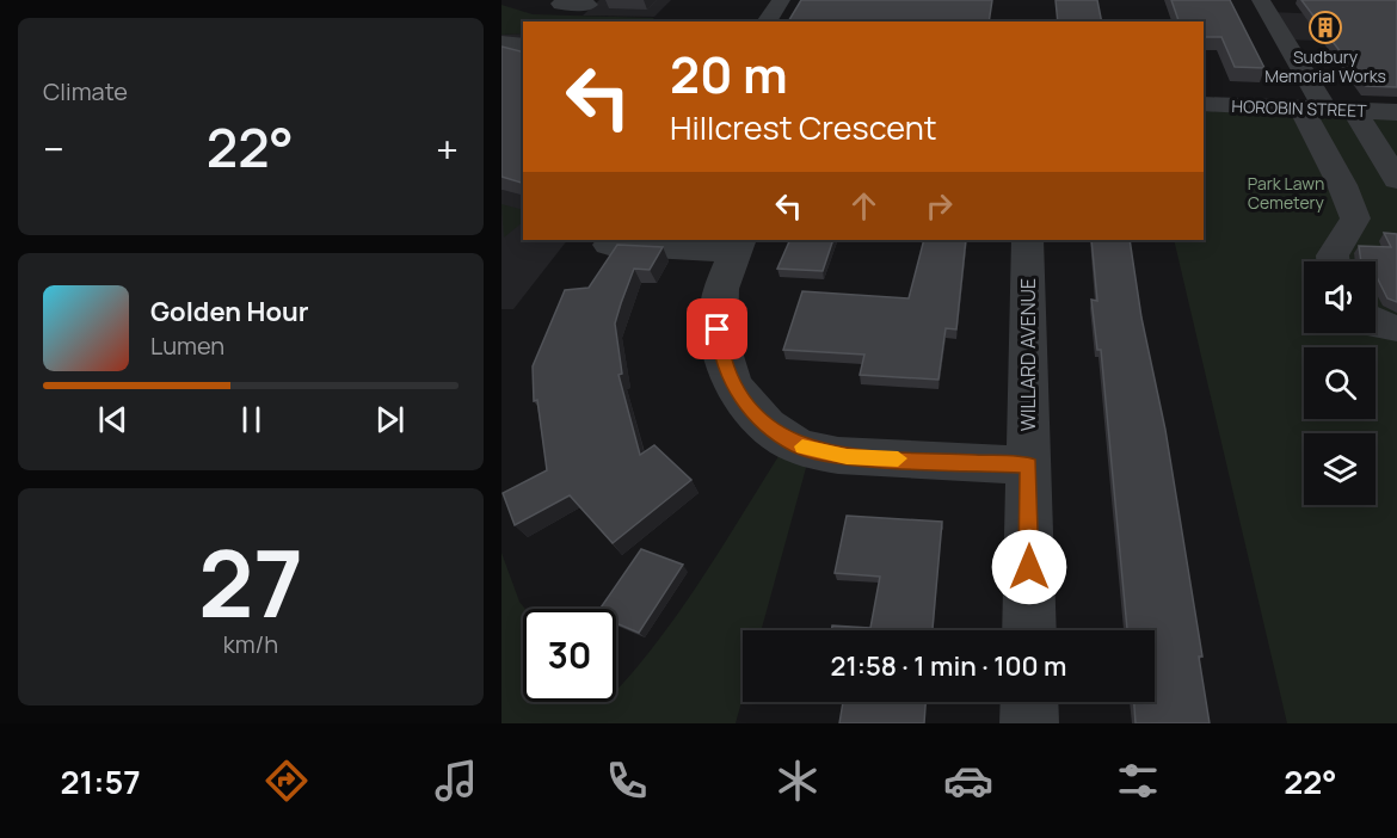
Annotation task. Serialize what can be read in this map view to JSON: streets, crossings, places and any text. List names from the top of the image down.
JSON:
{
  "streets": {
    "street": ["HOROBIN STREET", "WILLARD AVENUE"]
  },
  "parks": ["Park Lawn Cemetery"],
  "places": {
    "building": ["Sudbury Memorial Works"]
  },
  "page": {
    "tile": [
      "Climate",
      ["27", "km/h"]
    ],
    "turn": ["20 m", "Hillcrest Crescent"],
    "heat": ["−", "22°", "+"],
    "song": ["Golden Hour", "Lumen"],
    "limit": "30",
    "trip": "21:58 · 1 min · 100 m",
    "tabs": ["21:57", "22°"]
  }
}
